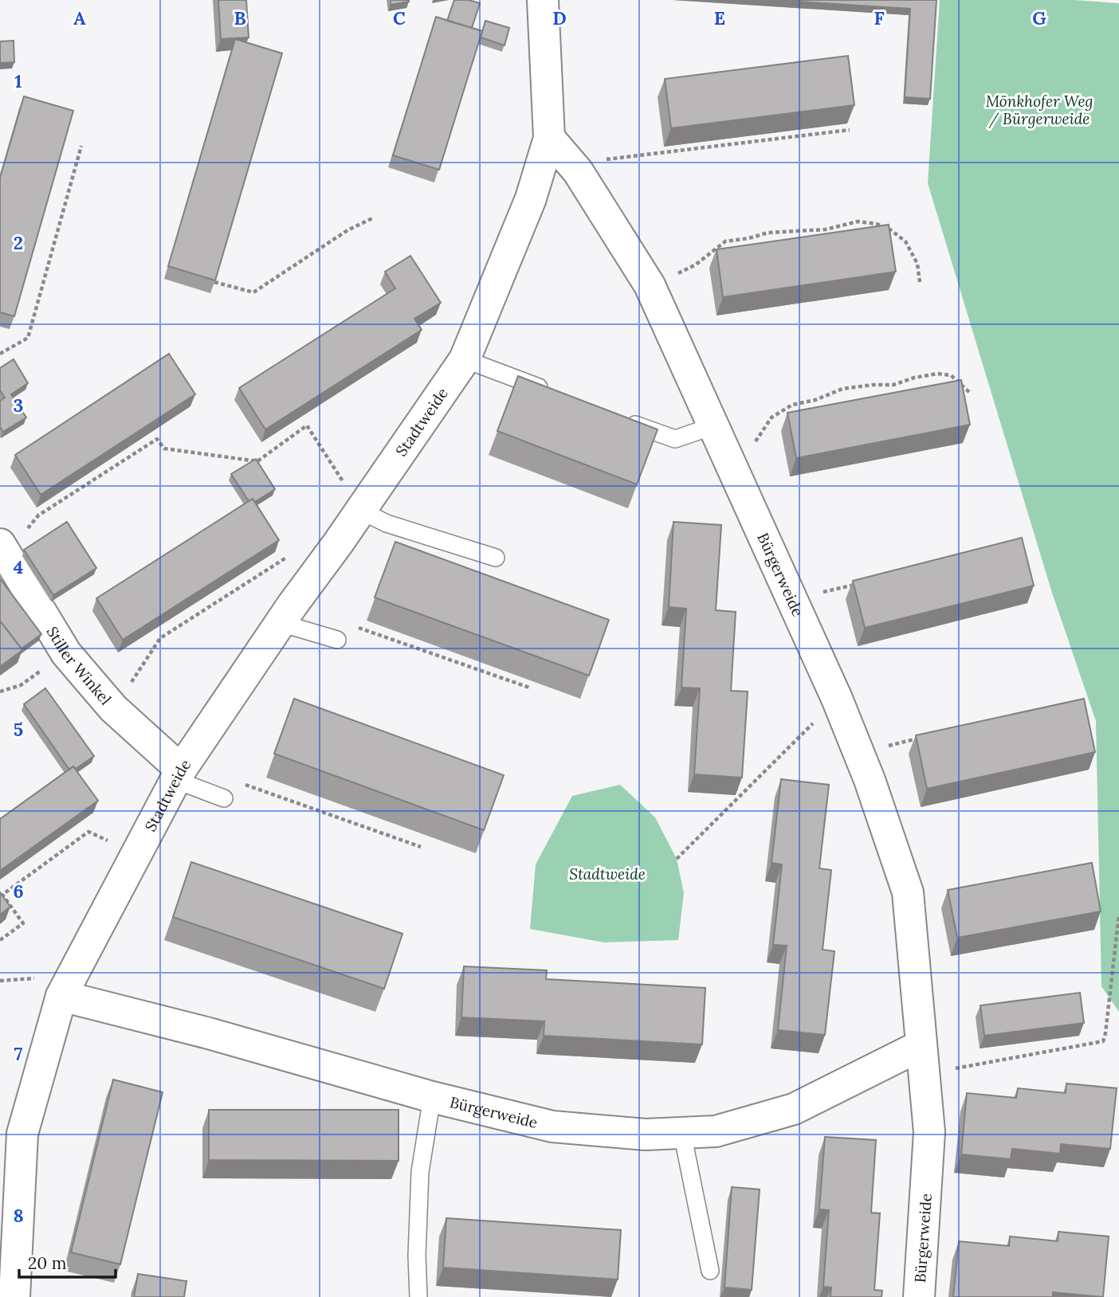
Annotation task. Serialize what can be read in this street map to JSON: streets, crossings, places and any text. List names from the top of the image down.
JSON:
{
  "streets": {
    "street": ["Stadtweide", "Bürgerweide", "Stiller Winkel"]
  },
  "crossings": [
    ["Stadtweide", "Bürgerweide"],
    ["Stadtweide", "Stiller Winkel"]
  ],
  "parks": ["Mönkhofer Weg / Bürgerweide", "Stadtweide"],
  "scale_bar": "20 m",
  "grid": {
    "columns": [
      "A",
      "B",
      "C",
      "D",
      "E",
      "F",
      "G"
    ],
    "rows": [
      "1",
      "2",
      "3",
      "4",
      "5",
      "6",
      "7",
      "8"
    ]
  }
}
